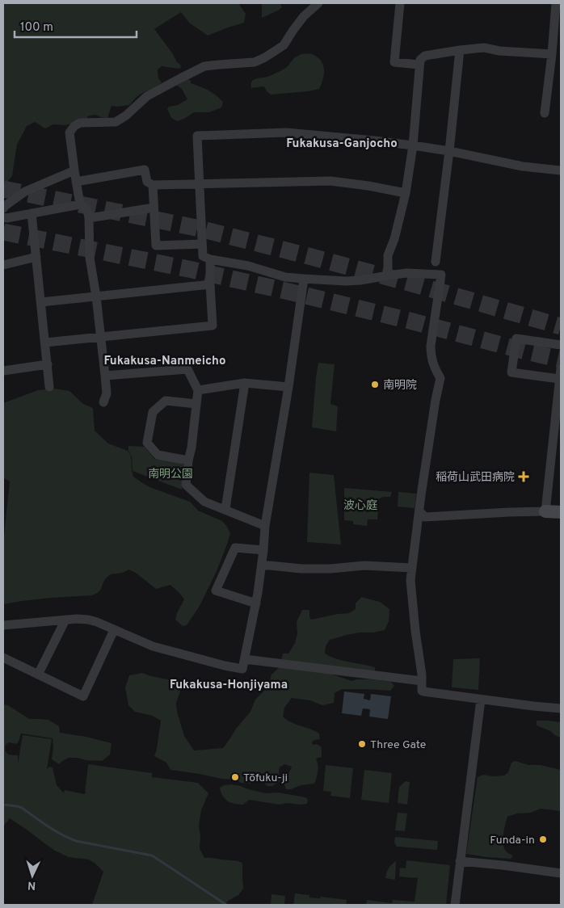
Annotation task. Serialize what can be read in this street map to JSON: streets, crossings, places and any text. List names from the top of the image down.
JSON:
{
  "districts": ["Fukakusa-Ganjocho", "Fukakusa-Nanmeicho", "Fukakusa-Honjiyama"],
  "parks": ["南明公園", "波心庭"],
  "places": {
    "other": [
      "南明院",
      "Three Gate",
      "Tōfuku-ji",
      "Funda-in"
    ],
    "health": ["稲荷山武田病院"]
  },
  "scale_bar": "100 m",
  "north": "bottom"
}
